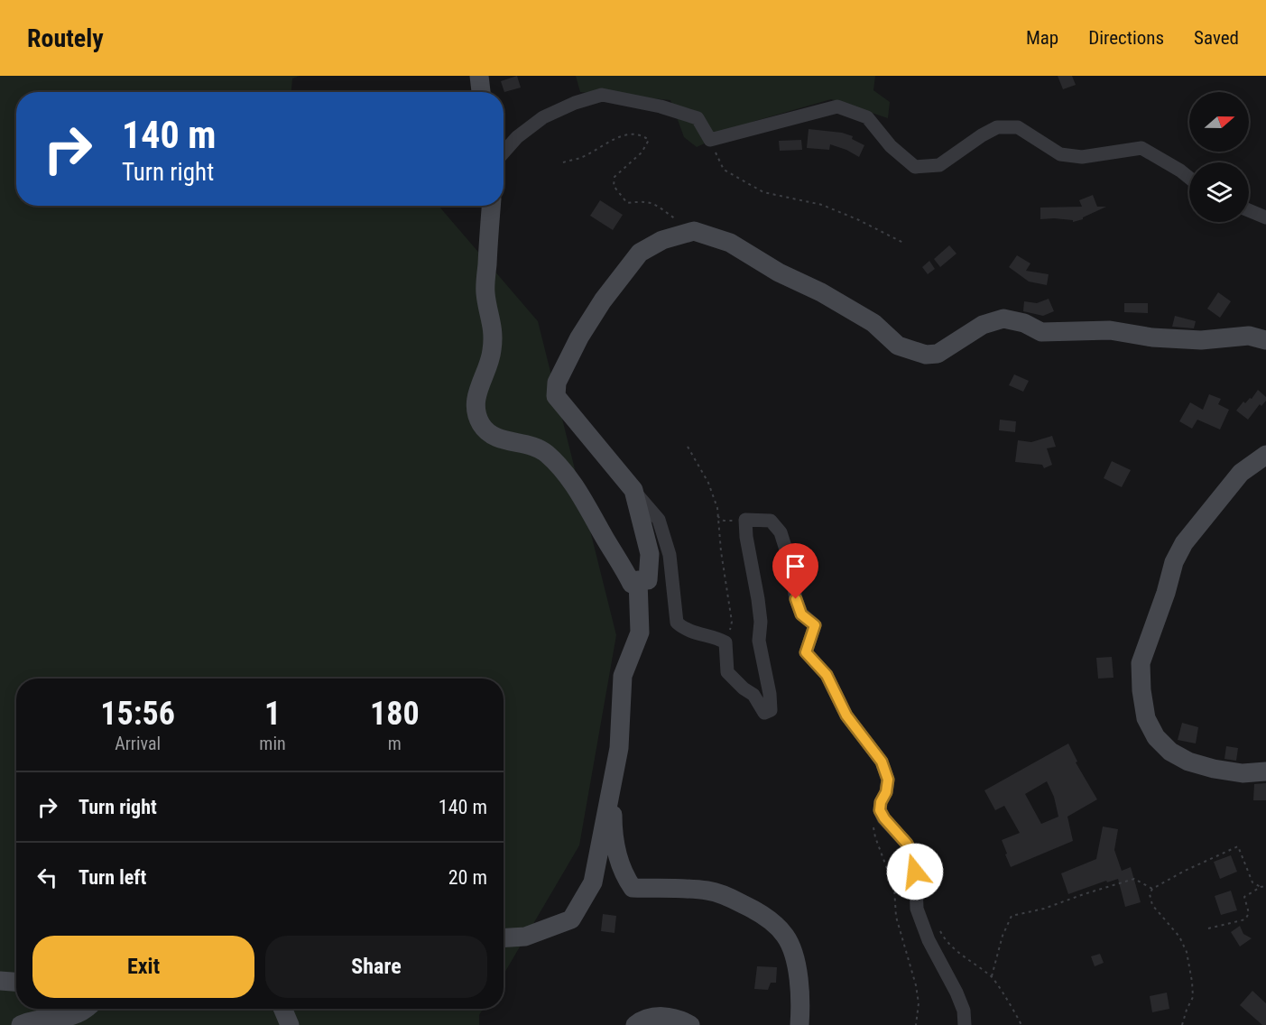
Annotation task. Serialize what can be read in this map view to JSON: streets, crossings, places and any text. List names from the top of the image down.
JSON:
{
  "north": "right",
  "page": {
    "header": "Routely",
    "nav": ["Map", "Directions", "Saved"],
    "turn": ["140 m", "Turn right"],
    "eta": [
      "15:56",
      "Arrival",
      "1",
      "min",
      "180",
      "m"
    ],
    "list": [
      {
        "name": "Turn right",
        "value": "140 m"
      },
      {
        "name": "Turn left",
        "value": "20 m"
      }
    ],
    "buttons": ["Exit", "Share"]
  }
}
